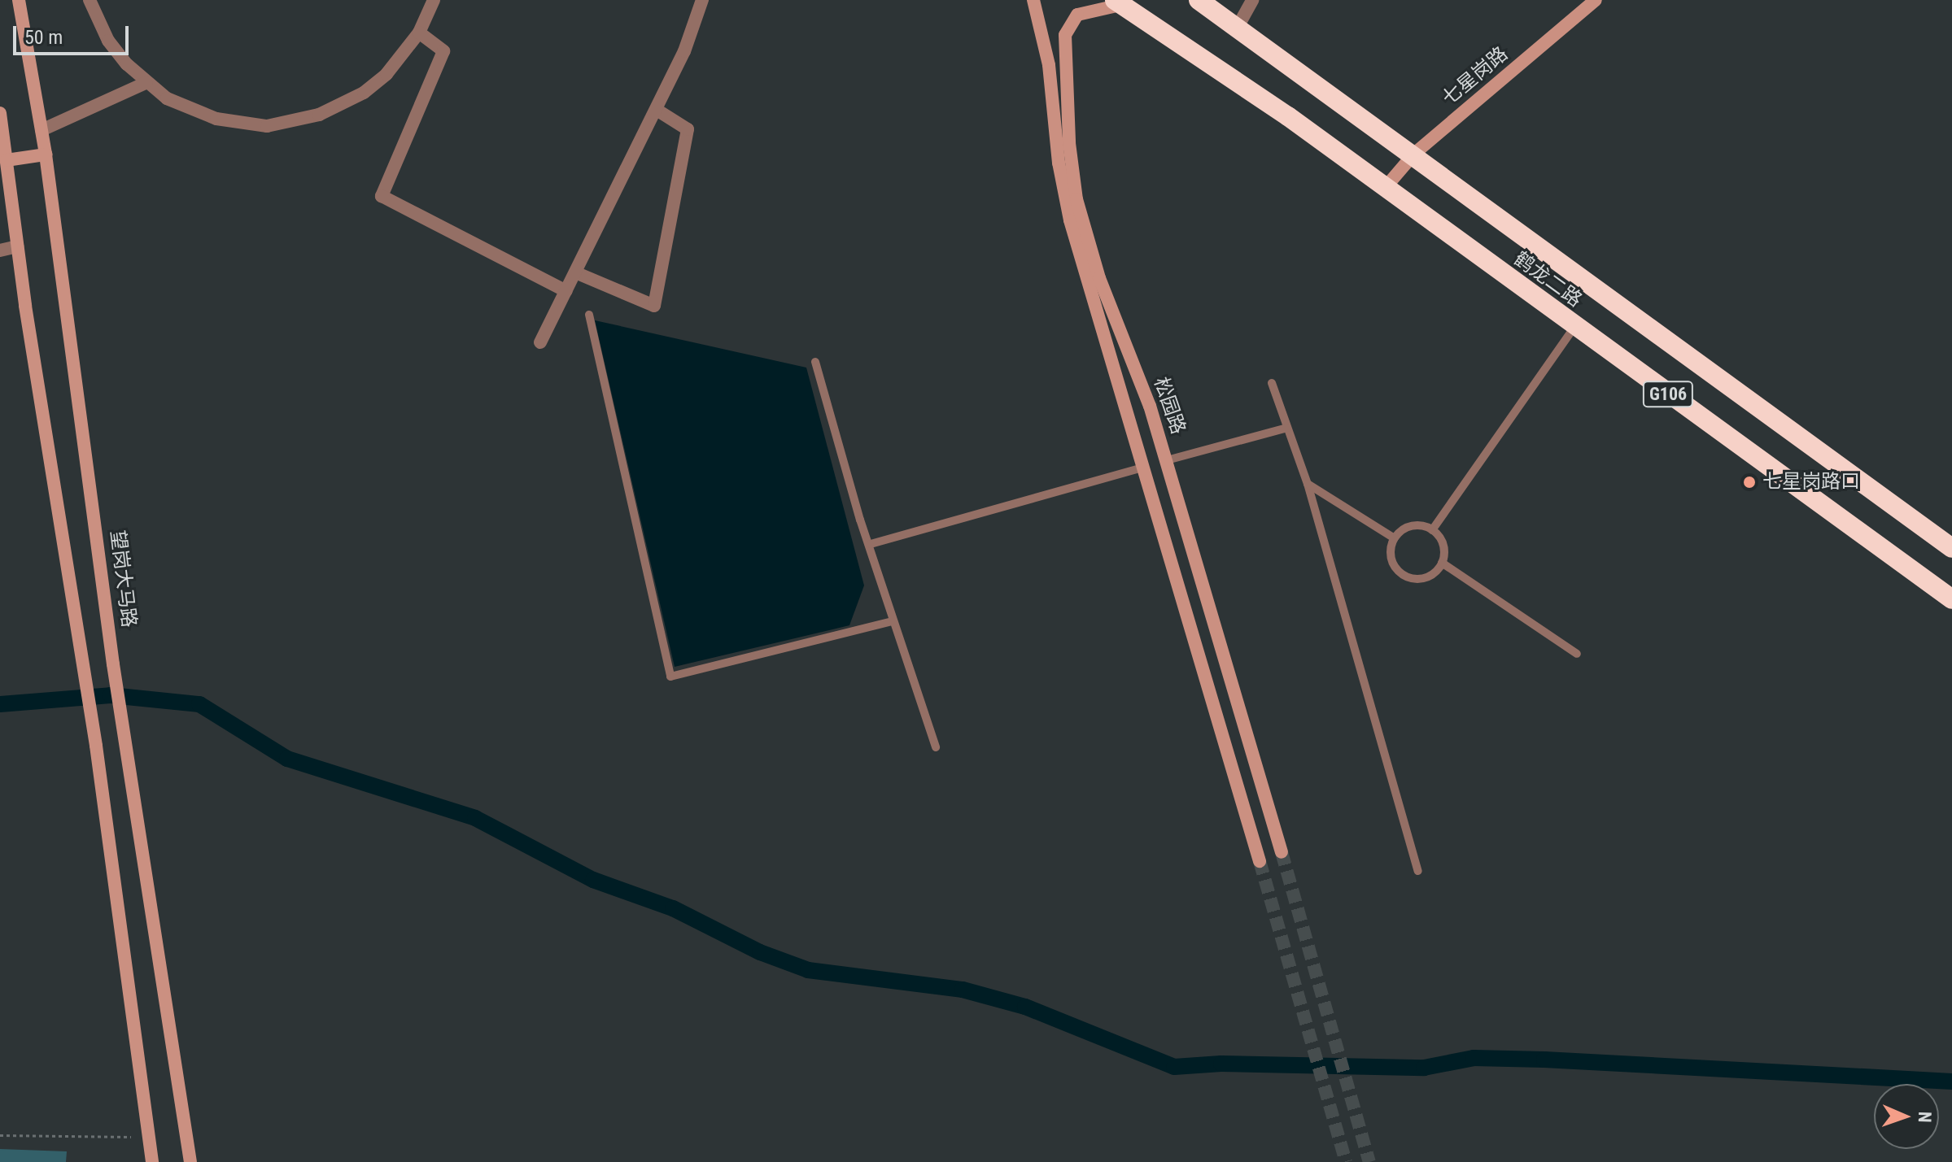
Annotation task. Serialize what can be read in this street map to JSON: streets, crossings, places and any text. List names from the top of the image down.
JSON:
{
  "streets": {
    "highway": ["鹤龙二路", "G106"],
    "street": ["七星岗路", "松园路", "望岗大马路"]
  },
  "crossings": [
    ["七星岗路", "鹤龙二路"],
    ["鹤龙二路", "松园路"]
  ],
  "places": ["七星岗路口"],
  "scale_bar": "50 m",
  "north": "right"
}
